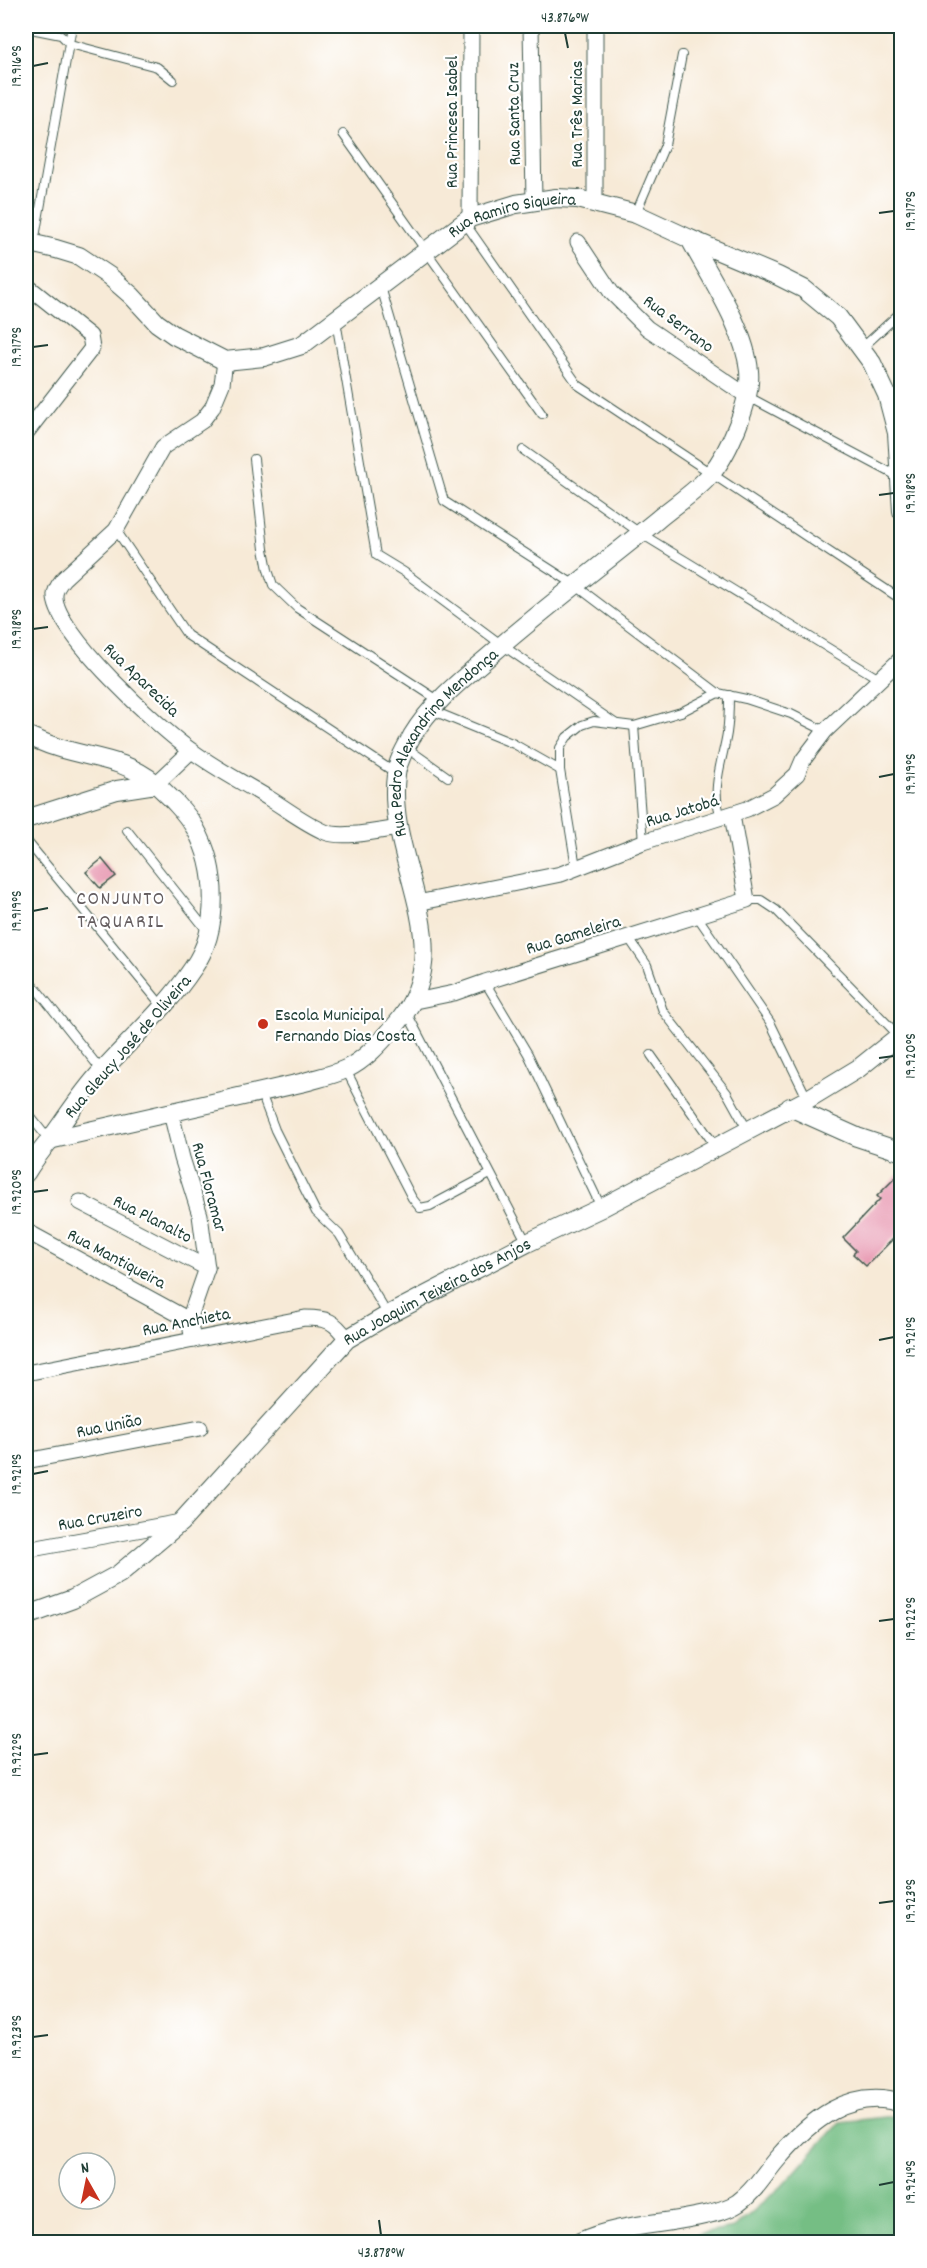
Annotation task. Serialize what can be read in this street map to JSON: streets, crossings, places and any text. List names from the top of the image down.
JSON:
{
  "streets": {
    "street": [
      "Rua Santa Cruz",
      "Rua Três Marias",
      "Rua Princesa Isabel",
      "Rua Ramiro Siqueira",
      "Rua Serrano",
      "Rua Aparecida",
      "Rua Pedro Alexandrino Mendonça",
      "Rua Jatobá",
      "Rua Gameleira",
      "Rua Gleucy José de Oliveira",
      "Rua Floramar",
      "Rua Planalto",
      "Rua Mantiqueira",
      "Rua Joaquim Teixeira dos Anjos",
      "Rua Anchieta",
      "Rua União",
      "Rua Cruzeiro"
    ]
  },
  "crossings": [
    ["Rua Santa Cruz", "Rua Ramiro Siqueira"],
    ["Rua Três Marias", "Rua Ramiro Siqueira"],
    ["Rua Princesa Isabel", "Rua Ramiro Siqueira"],
    ["Rua Ramiro Siqueira", "Rua Aparecida"],
    ["Rua Ramiro Siqueira", "Rua Pedro Alexandrino Mendonça"],
    ["Rua Serrano", "Rua Pedro Alexandrino Mendonça"],
    ["Rua Aparecida", "Rua Pedro Alexandrino Mendonça"],
    ["Rua Pedro Alexandrino Mendonça", "Rua Jatobá"],
    ["Rua Pedro Alexandrino Mendonça", "Rua Gameleira"],
    ["Rua Pedro Alexandrino Mendonça", "Rua Gleucy José de Oliveira"],
    ["Rua Pedro Alexandrino Mendonça", "Rua Floramar"],
    ["Rua Floramar", "Rua Planalto"],
    ["Rua Floramar", "Rua Mantiqueira"],
    ["Rua Joaquim Teixeira dos Anjos", "Rua Anchieta"],
    ["Rua Joaquim Teixeira dos Anjos", "Rua Cruzeiro"]
  ],
  "districts": ["CONJUNTO TAQUARIL"],
  "places": ["Escola Municipal Fernando Dias Costa"],
  "north": "top",
  "coordinates": [
    "43.876°W",
    "19.916°S",
    "19.917°S",
    "19.918°S",
    "19.919°S",
    "19.920°S",
    "19.921°S",
    "19.922°S",
    "19.923°S",
    "19.924°S",
    "43.878°W"
  ]
}
